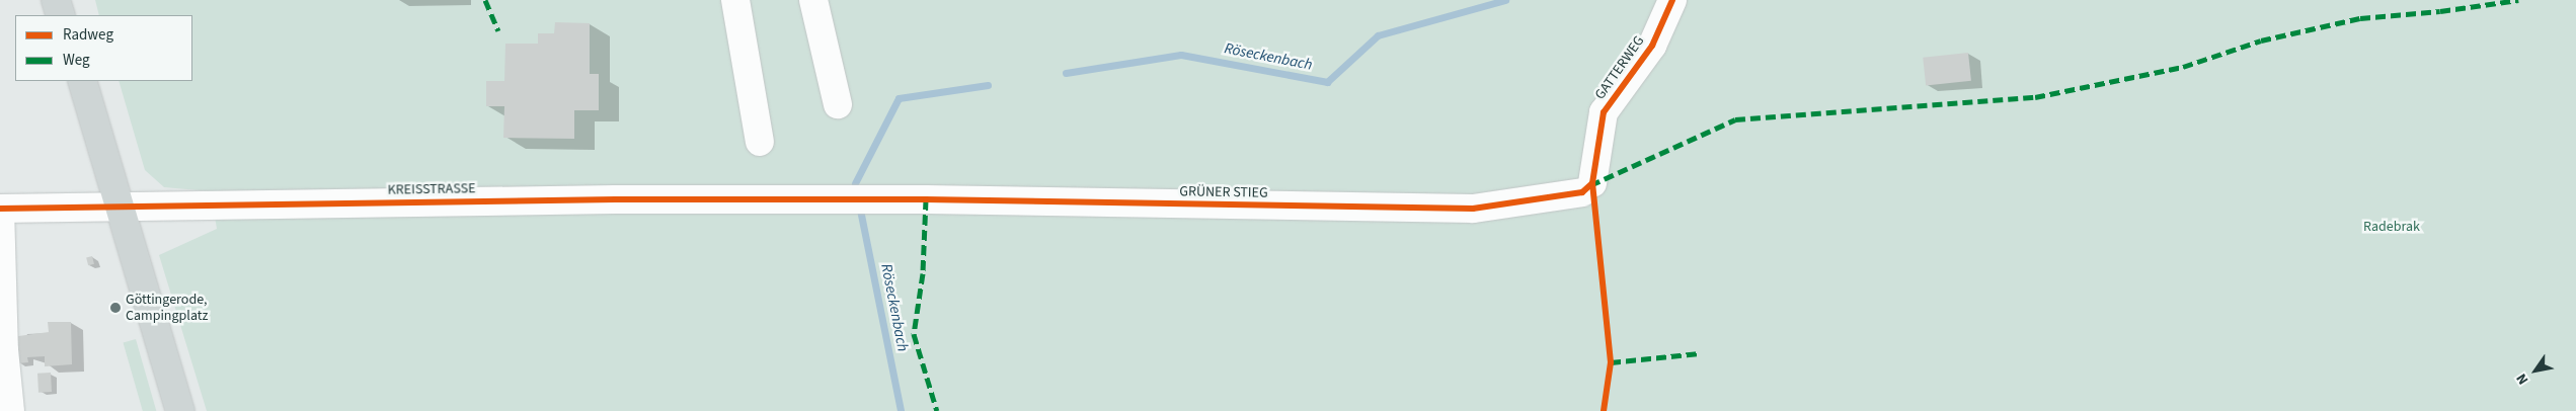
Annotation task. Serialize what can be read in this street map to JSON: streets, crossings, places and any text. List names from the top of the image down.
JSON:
{
  "streets": {
    "street": ["GATTERWEG", "KREISSTRASSE", "GRÜNER STIEG"]
  },
  "crossings": [
    ["GATTERWEG", "GRÜNER STIEG"],
    ["KREISSTRASSE", "GRÜNER STIEG"]
  ],
  "water": ["Röseckenbach"],
  "parks": ["Radebrak"],
  "places": ["Göttingerode, Campingplatz"],
  "legend": ["Radweg", "Weg"],
  "north": "bottom left"
}
